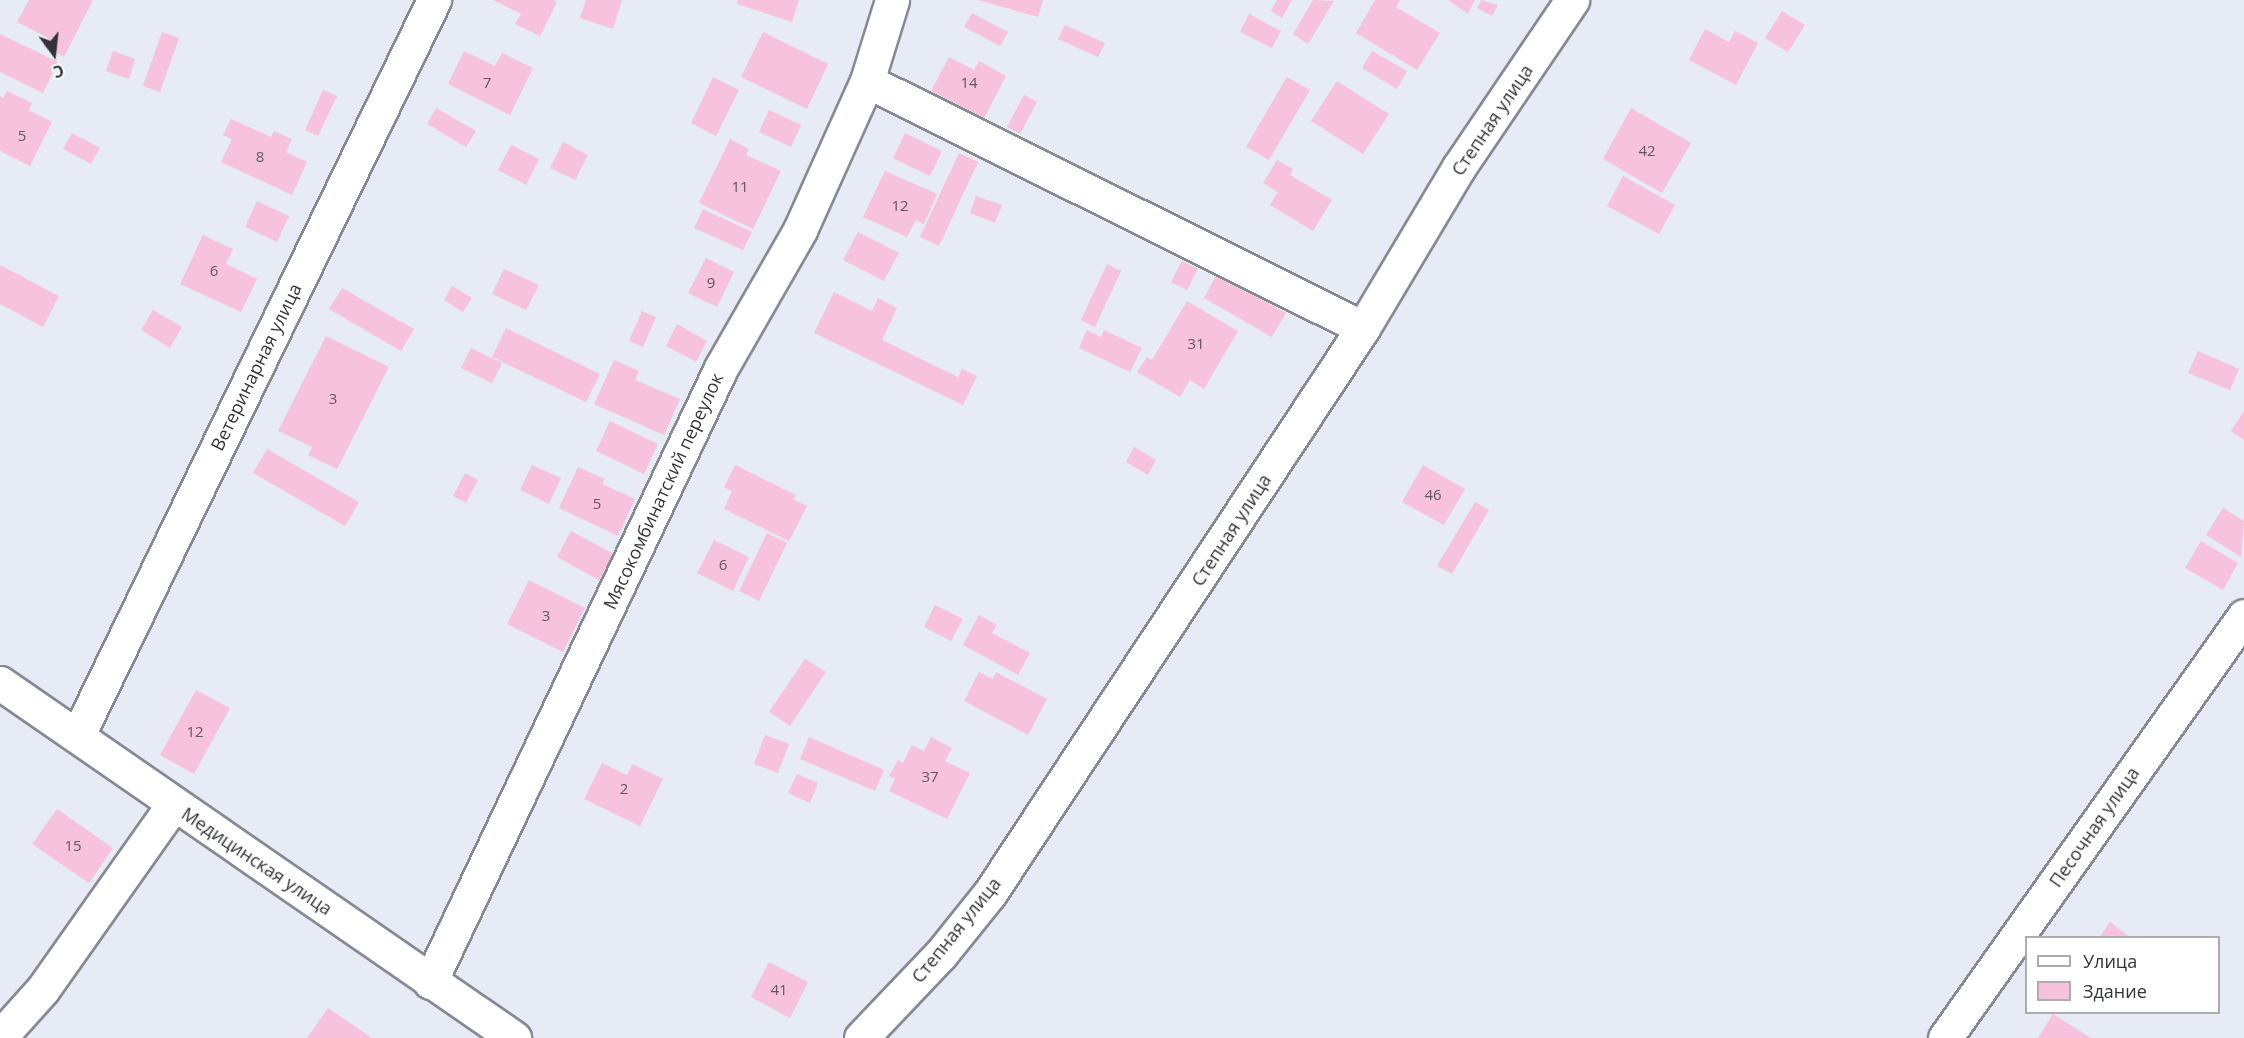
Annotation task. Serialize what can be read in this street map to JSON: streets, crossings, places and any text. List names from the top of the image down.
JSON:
{
  "streets": {
    "street": [
      "Степная улица",
      "Ветеринарная улица",
      "Мясокомбинатский переулок",
      "Песочная улица",
      "Медицинская улица"
    ]
  },
  "crossings": [
    ["Ветеринарная улица", "Медицинская улица"],
    ["Мясокомбинатский переулок", "Медицинская улица"]
  ],
  "house_numbers": [
    "7",
    "14",
    "5",
    "42",
    "8",
    "11",
    "12",
    "6",
    "9",
    "31",
    "3",
    "46",
    "5",
    "6",
    "3",
    "12",
    "37",
    "2",
    "15",
    "41"
  ],
  "legend": ["Улица", "Здание"],
  "north": "bottom"
}
